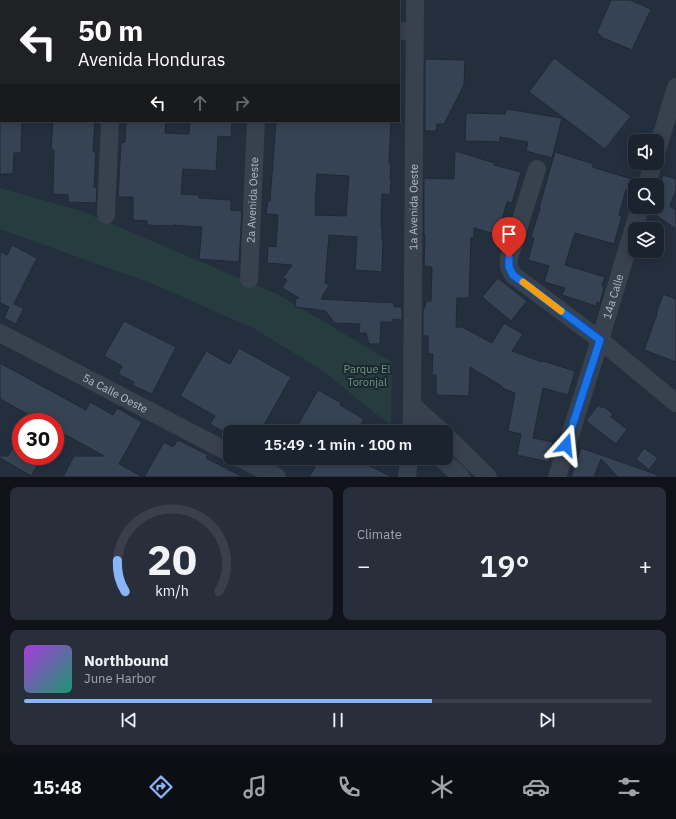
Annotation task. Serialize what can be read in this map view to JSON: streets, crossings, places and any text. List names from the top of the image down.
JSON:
{
  "streets": {
    "street": [
      "2a Avenida Oeste",
      "1a Avenida Oeste",
      "14a Calle",
      "5a Calle Oeste"
    ]
  },
  "parks": ["Parque El Toronjal"],
  "page": {
    "turn": ["50 m", "Avenida Honduras"],
    "limit": "30",
    "trip": "15:49 · 1 min · 100 m",
    "tile": "Climate",
    "heat": ["−", "19°", "+"],
    "song": ["Northbound", "June Harbor"],
    "tabs": "15:48",
    "gauge": ["20", "km/h"]
  }
}
